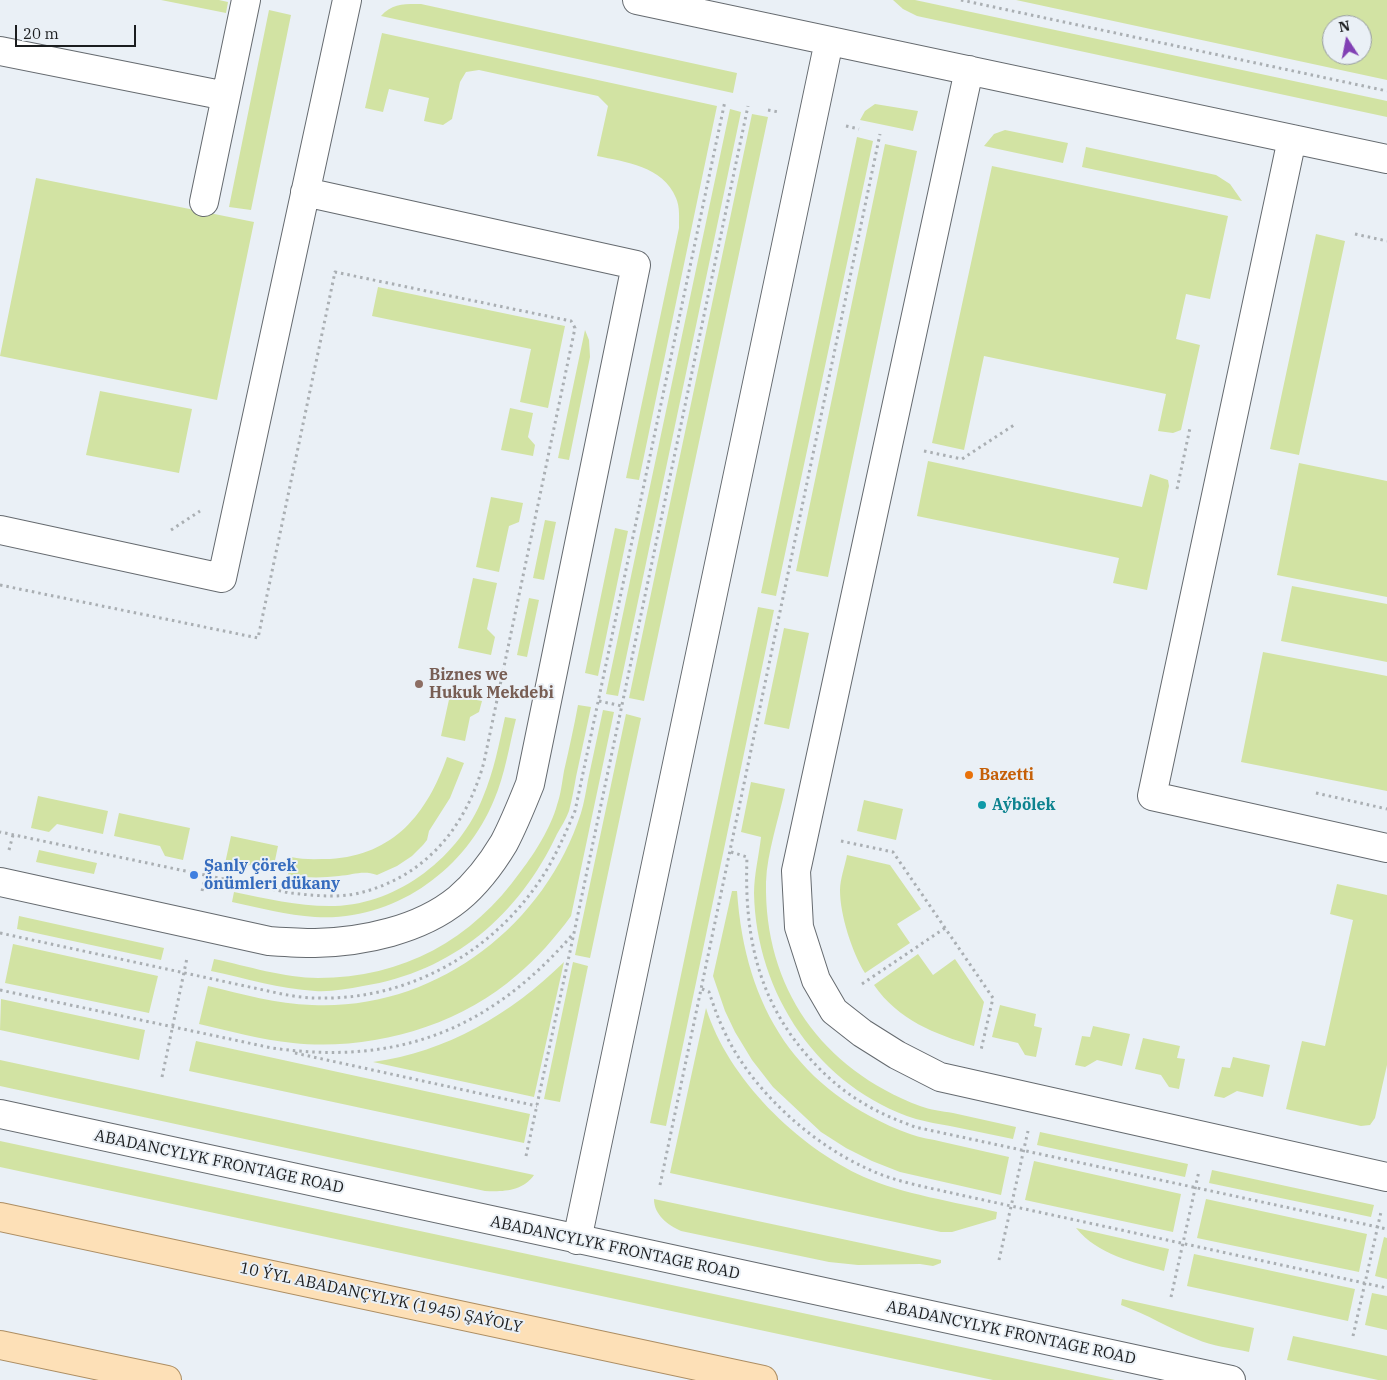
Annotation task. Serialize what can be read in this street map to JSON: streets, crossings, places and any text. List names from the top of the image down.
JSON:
{
  "streets": {
    "main road": ["10 ÝYL ABADANÇYLYK (1945) ŞAÝOLY"],
    "street": ["ABADANCYLYK FRONTAGE ROAD"]
  },
  "places": [
    "Biznes we Hukuk Mekdebi",
    "Bazetti",
    "Aýbölek",
    "Şanly çörek önümleri dükany"
  ],
  "scale_bar": "20 m",
  "north": "top"
}
